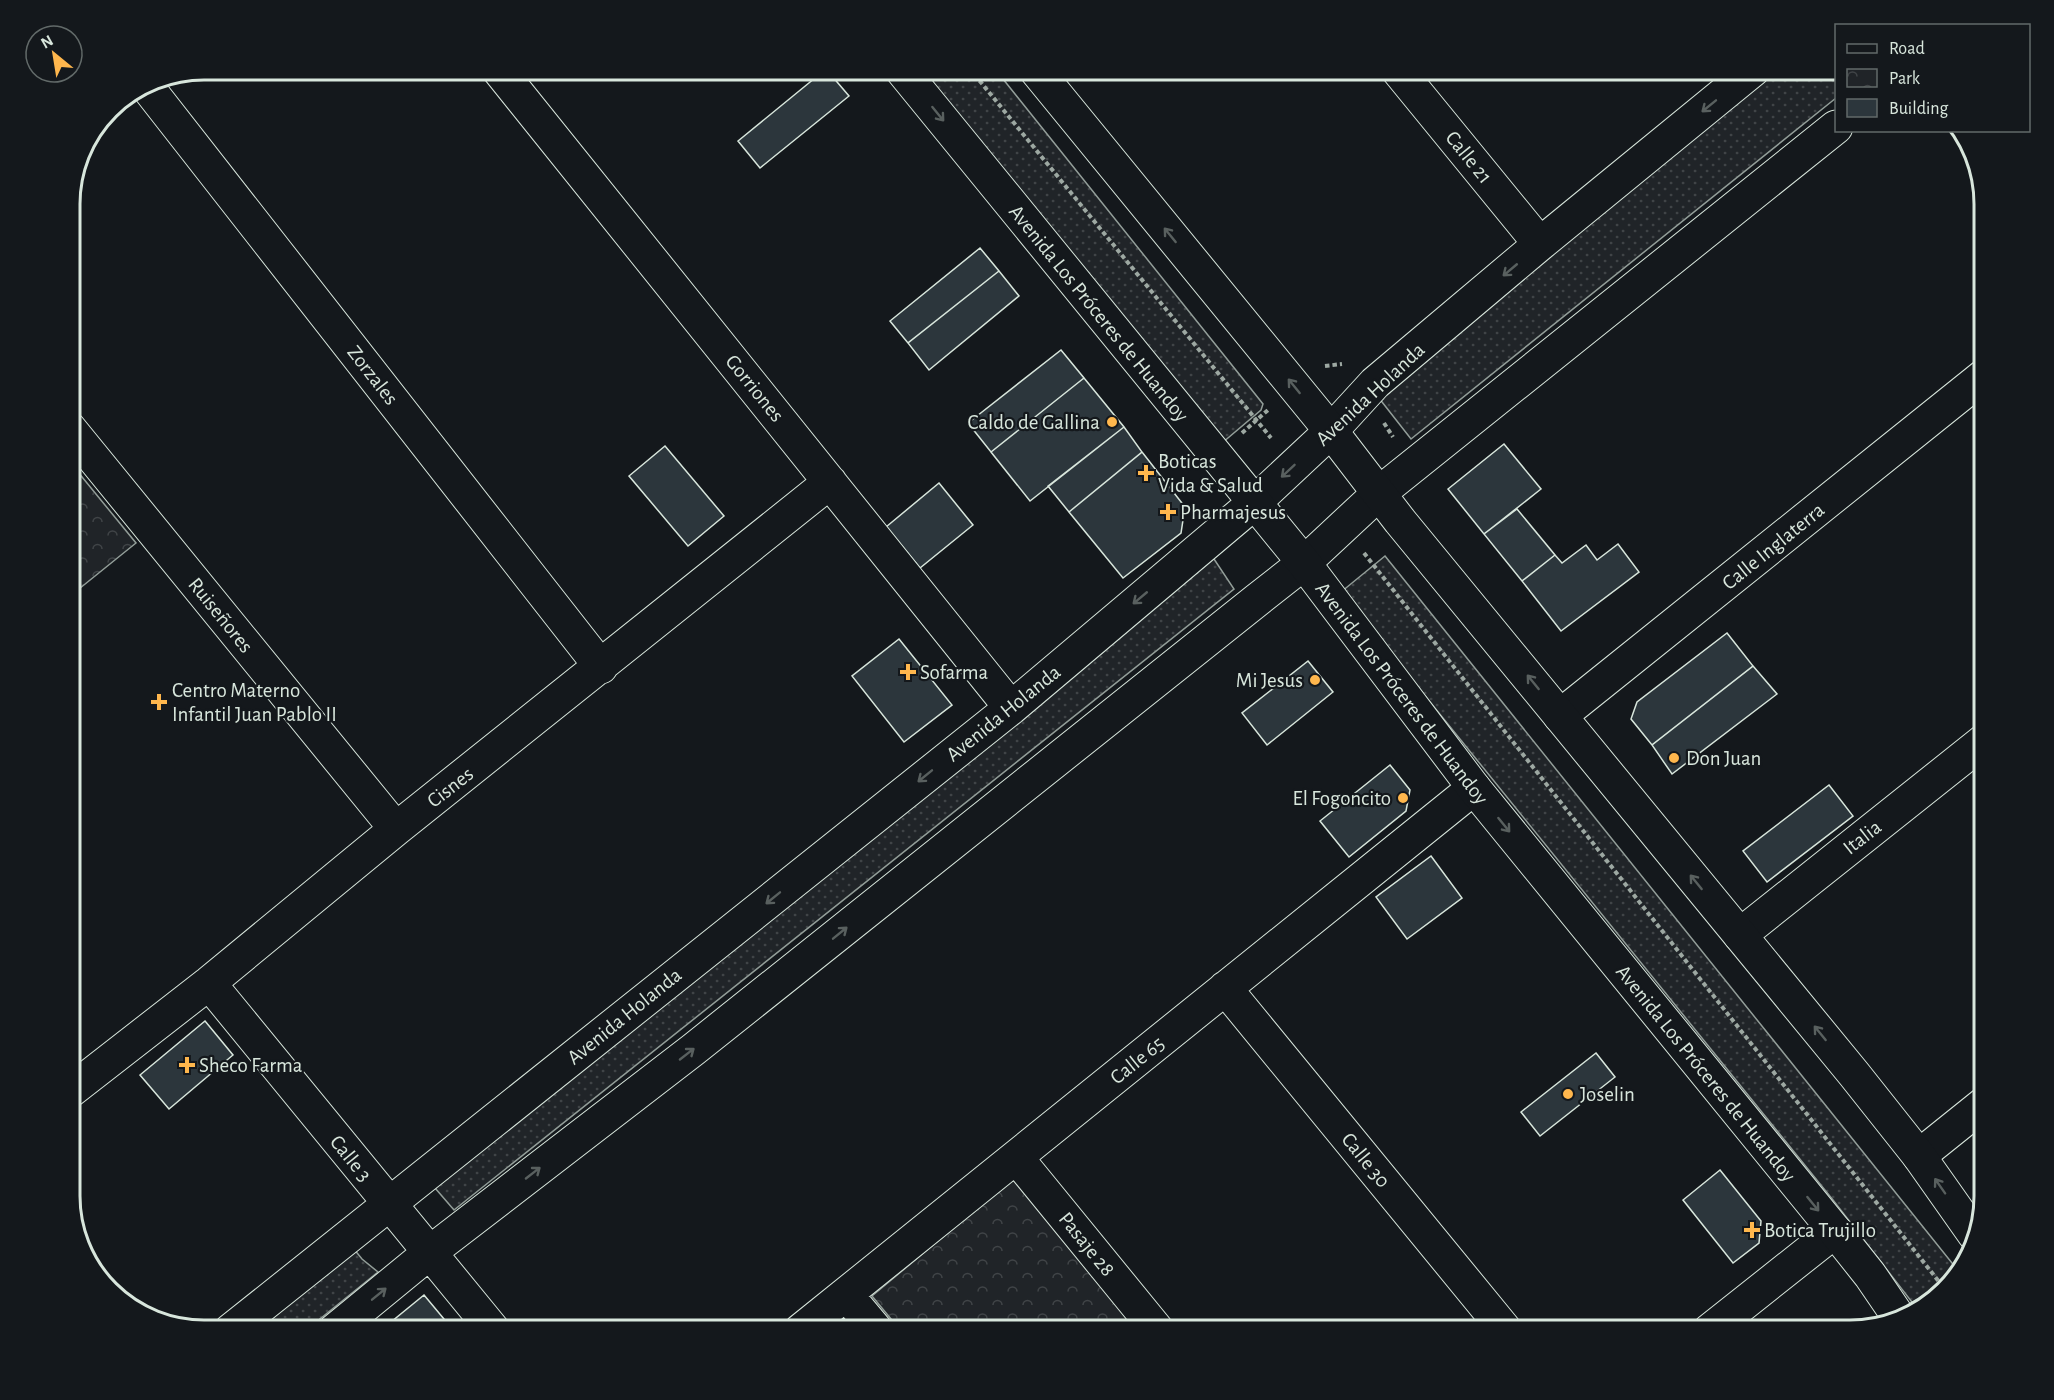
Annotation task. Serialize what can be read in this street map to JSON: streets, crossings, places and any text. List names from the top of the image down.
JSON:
{
  "streets": {
    "street": [
      "Calle 21",
      "Avenida Los Próceres de Huandoy",
      "Zorzales",
      "Gorriones",
      "Avenida Holanda",
      "Calle Inglaterra",
      "Ruiseñores",
      "Cisnes",
      "Italia",
      "Calle 65",
      "Calle 3",
      "Calle 30",
      "Pasaje 28"
    ]
  },
  "crossings": [
    ["Calle 21", "Avenida Holanda"],
    ["Avenida Los Próceres de Huandoy", "Avenida Holanda"],
    ["Avenida Los Próceres de Huandoy", "Calle 65"],
    ["Zorzales", "Cisnes"],
    ["Gorriones", "Avenida Holanda"],
    ["Gorriones", "Cisnes"],
    ["Avenida Holanda", "Calle 3"],
    ["Ruiseñores", "Cisnes"],
    ["Cisnes", "Calle 3"],
    ["Calle 65", "Calle 30"],
    ["Calle 65", "Pasaje 28"]
  ],
  "places": {
    "other": [
      "Caldo de Gallina",
      "Mi Jesus",
      "Don Juan",
      "El Fogoncito",
      "Joselin"
    ],
    "health": [
      "Boticas Vida & Salud",
      "Pharmajesus",
      "Sofarma",
      "Centro Materno Infantil Juan Pablo II",
      "Sheco Farma",
      "Botica Trujillo"
    ]
  },
  "legend": ["Road", "Park", "Building"],
  "north": "top left"
}
